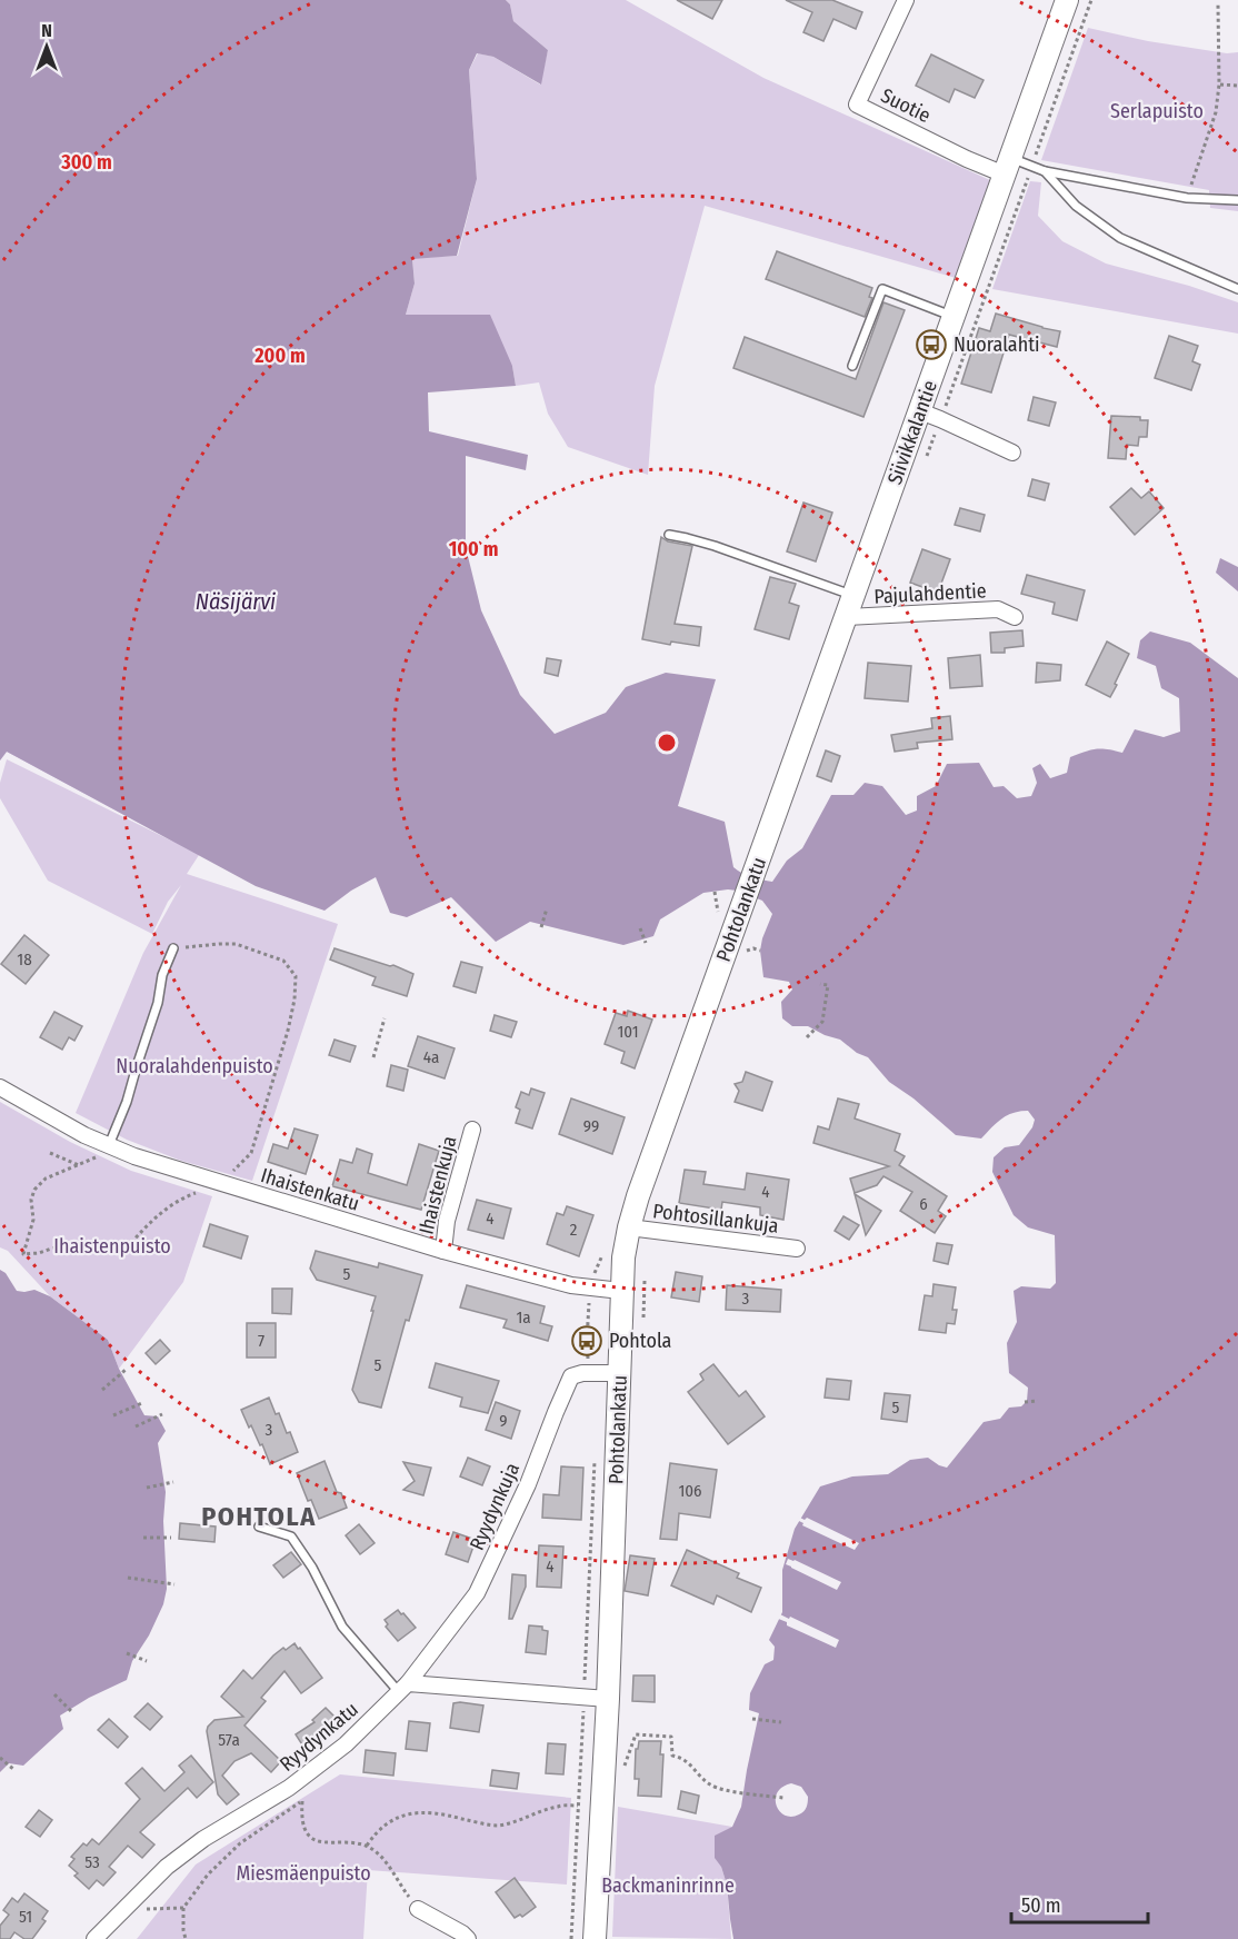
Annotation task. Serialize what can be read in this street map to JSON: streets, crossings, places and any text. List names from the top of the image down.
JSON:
{
  "streets": {
    "main road": ["Siivikkalantie", "Pohtolankatu"],
    "street": [
      "Suotie",
      "Pajulahdentie",
      "Ihaistenkuja",
      "Ihaistenkatu",
      "Pohtosillankuja",
      "Ryydynkuja",
      "Ryydynkatu"
    ]
  },
  "crossings": [
    ["Suotie", "Siivikkalantie"],
    ["Siivikkalantie", "Pajulahdentie"],
    ["Siivikkalantie", "Pohtolankatu"],
    ["Pohtolankatu", "Ihaistenkatu"],
    ["Pohtolankatu", "Pohtosillankuja"],
    ["Pohtolankatu", "Ryydynkuja"],
    ["Ihaistenkuja", "Ihaistenkatu"],
    ["Ryydynkuja", "Ryydynkatu"]
  ],
  "districts": ["POHTOLA"],
  "water": ["Näsijärvi"],
  "parks": [
    "Serlapuisto",
    "Nuoralahdenpuisto",
    "Ihaistenpuisto",
    "Miesmäenpuisto",
    "Backmaninrinne"
  ],
  "places": {
    "bus stop": ["Nuoralahti", "Pohtola"]
  },
  "house_numbers": [
    "18",
    "101",
    "4a",
    "99",
    "4",
    "6",
    "4",
    "2",
    "5",
    "3",
    "1a",
    "7",
    "5",
    "5",
    "9",
    "3",
    "106",
    "4",
    "57a",
    "53",
    "51"
  ],
  "scale_bar": "50 m",
  "north": "top",
  "rings": ["300 m", "200 m", "100 m"]
}
